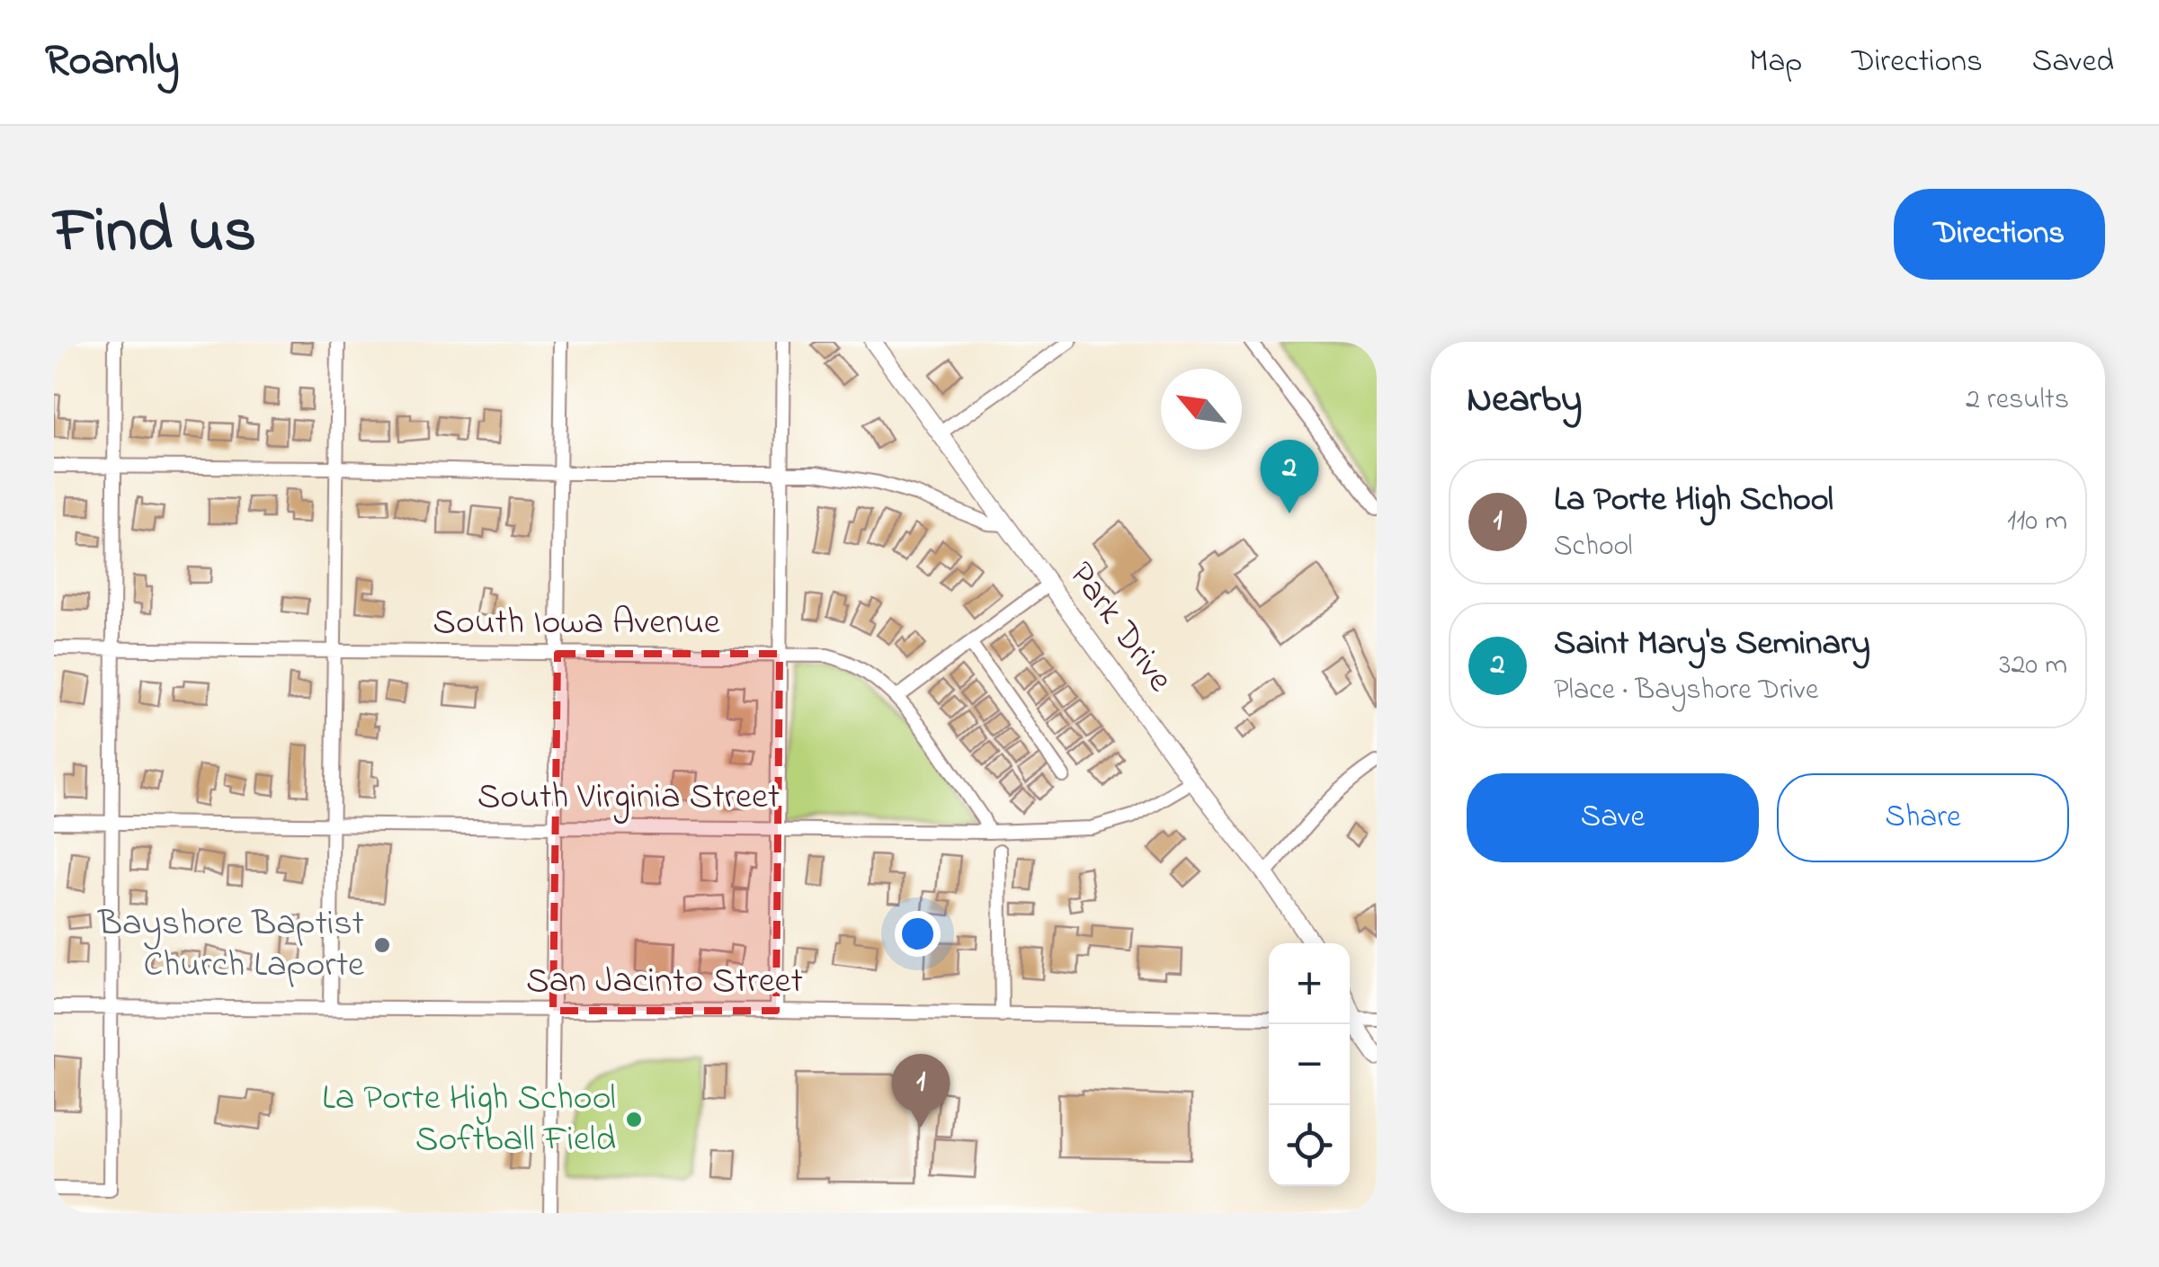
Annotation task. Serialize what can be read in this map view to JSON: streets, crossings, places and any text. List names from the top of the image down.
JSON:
{
  "streets": {
    "street": [
      "South Iowa Avenue",
      "Park Drive",
      "South Virginia Street",
      "San Jacinto Street"
    ]
  },
  "crossings": [
    ["South Iowa Avenue", "South Virginia Street"],
    ["Park Drive", "South Virginia Street"]
  ],
  "places": ["Bayshore Baptist Church Laporte", "La Porte High School Softball Field"],
  "north": "top left",
  "page": {
    "header": "Roamly",
    "nav": ["Map", "Directions", "Saved"],
    "title": "Find us",
    "buttons": [
      "Directions",
      ["Save", "Share"]
    ],
    "heading": ["Nearby", "2 results"],
    "pins": ["2", "1"],
    "list": [
      {
        "mark": "1",
        "name": "La Porte High School",
        "note": "School",
        "value": "110 m"
      },
      {
        "mark": "2",
        "name": "Saint Mary's Seminary",
        "note": "Place · Bayshore Drive",
        "value": "320 m"
      }
    ],
    "map_buttons": ["+", "−"]
  }
}
